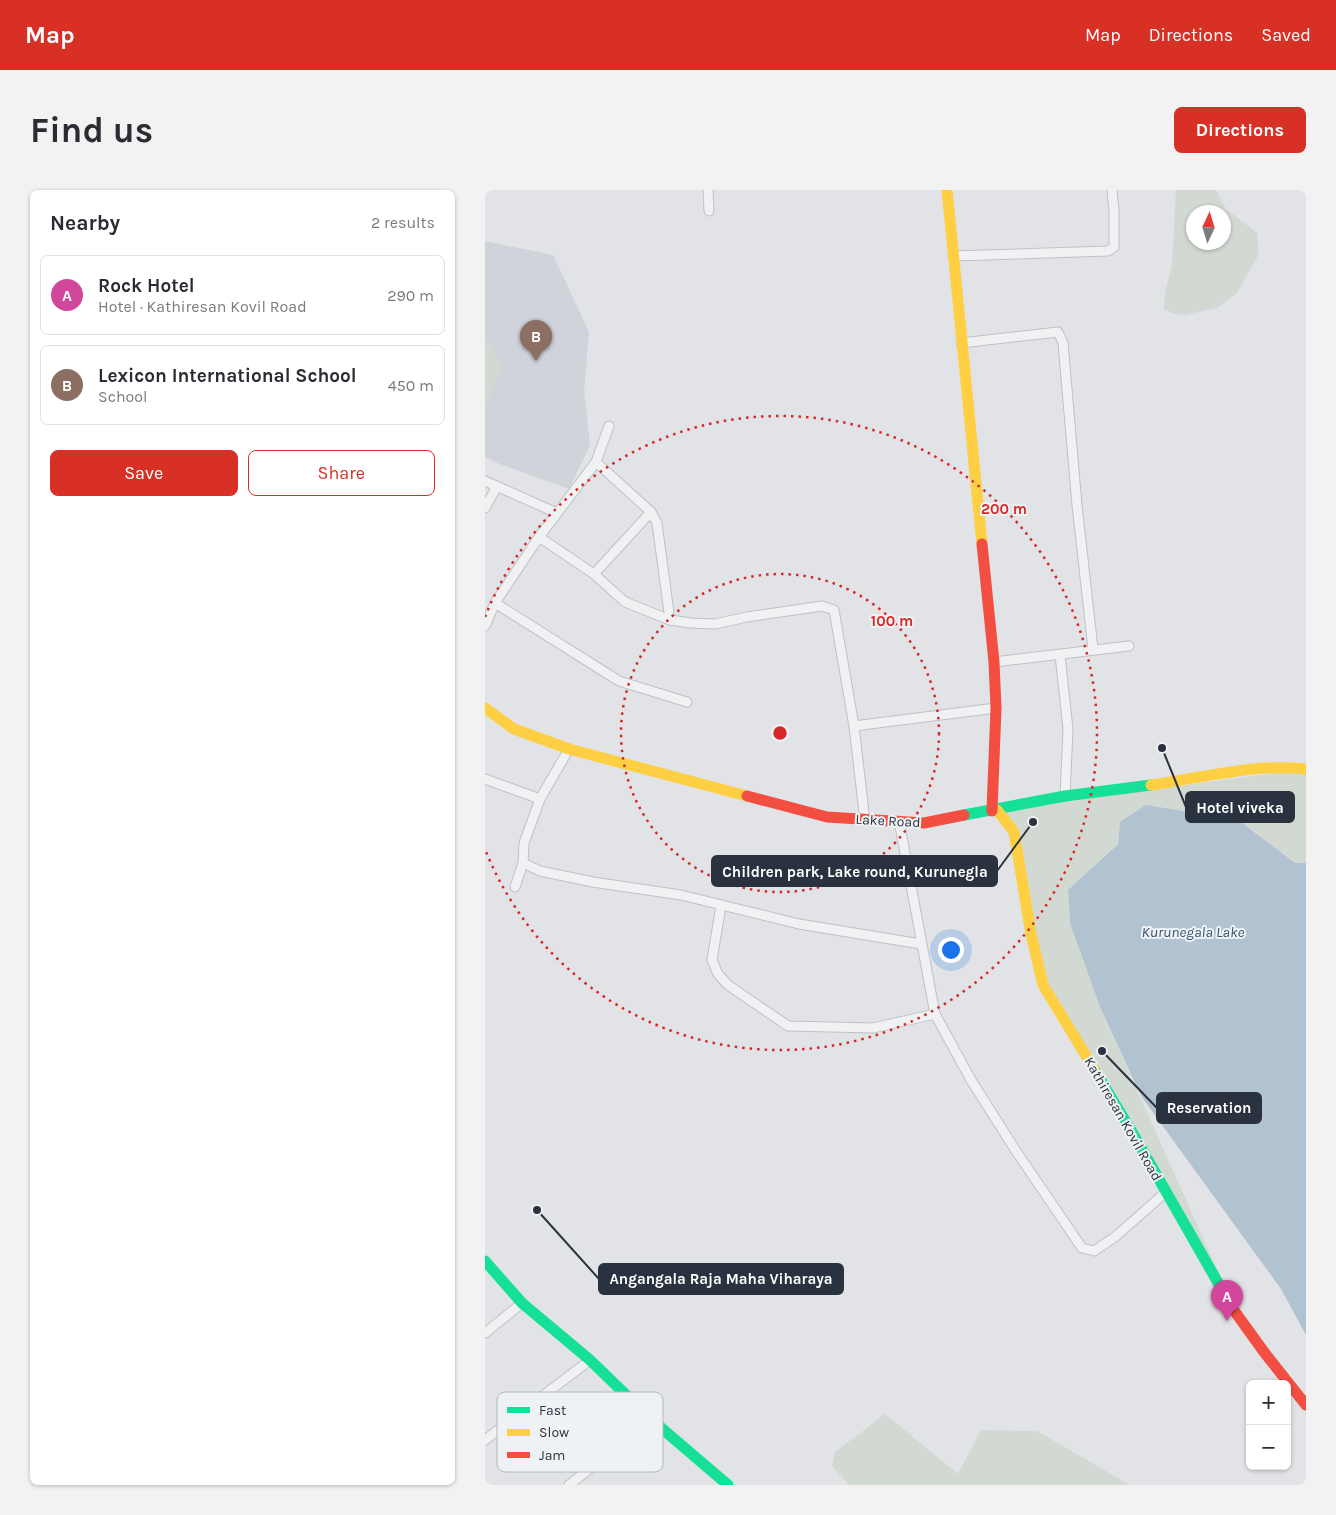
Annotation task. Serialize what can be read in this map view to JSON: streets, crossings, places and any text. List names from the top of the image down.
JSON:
{
  "streets": {
    "main road": ["Lake Road", "Kathiresan Kovil Road"]
  },
  "crossings": [
    ["Lake Road", "Kathiresan Kovil Road"]
  ],
  "water": ["Kurunegala Lake"],
  "places": [
    "Hotel viveka",
    "Children park, Lake round, Kurunegla",
    "Reservation",
    "Angangala Raja Maha Viharaya"
  ],
  "legend": ["Fast", "Slow", "Jam"],
  "north": "top",
  "page": {
    "header": "Map",
    "nav": ["Map", "Directions", "Saved"],
    "buttons": [
      "Directions",
      ["Save", "Share"]
    ],
    "title": "Find us",
    "heading": ["Nearby", "2 results"],
    "list": [
      {
        "mark": "A",
        "name": "Rock Hotel",
        "note": "Hotel · Kathiresan Kovil Road",
        "value": "290 m"
      },
      {
        "mark": "B",
        "name": "Lexicon International School",
        "note": "School",
        "value": "450 m"
      }
    ],
    "pins": ["B", "A"],
    "map_buttons": ["+", "−"]
  },
  "rings": ["200 m", "100 m"]
}
